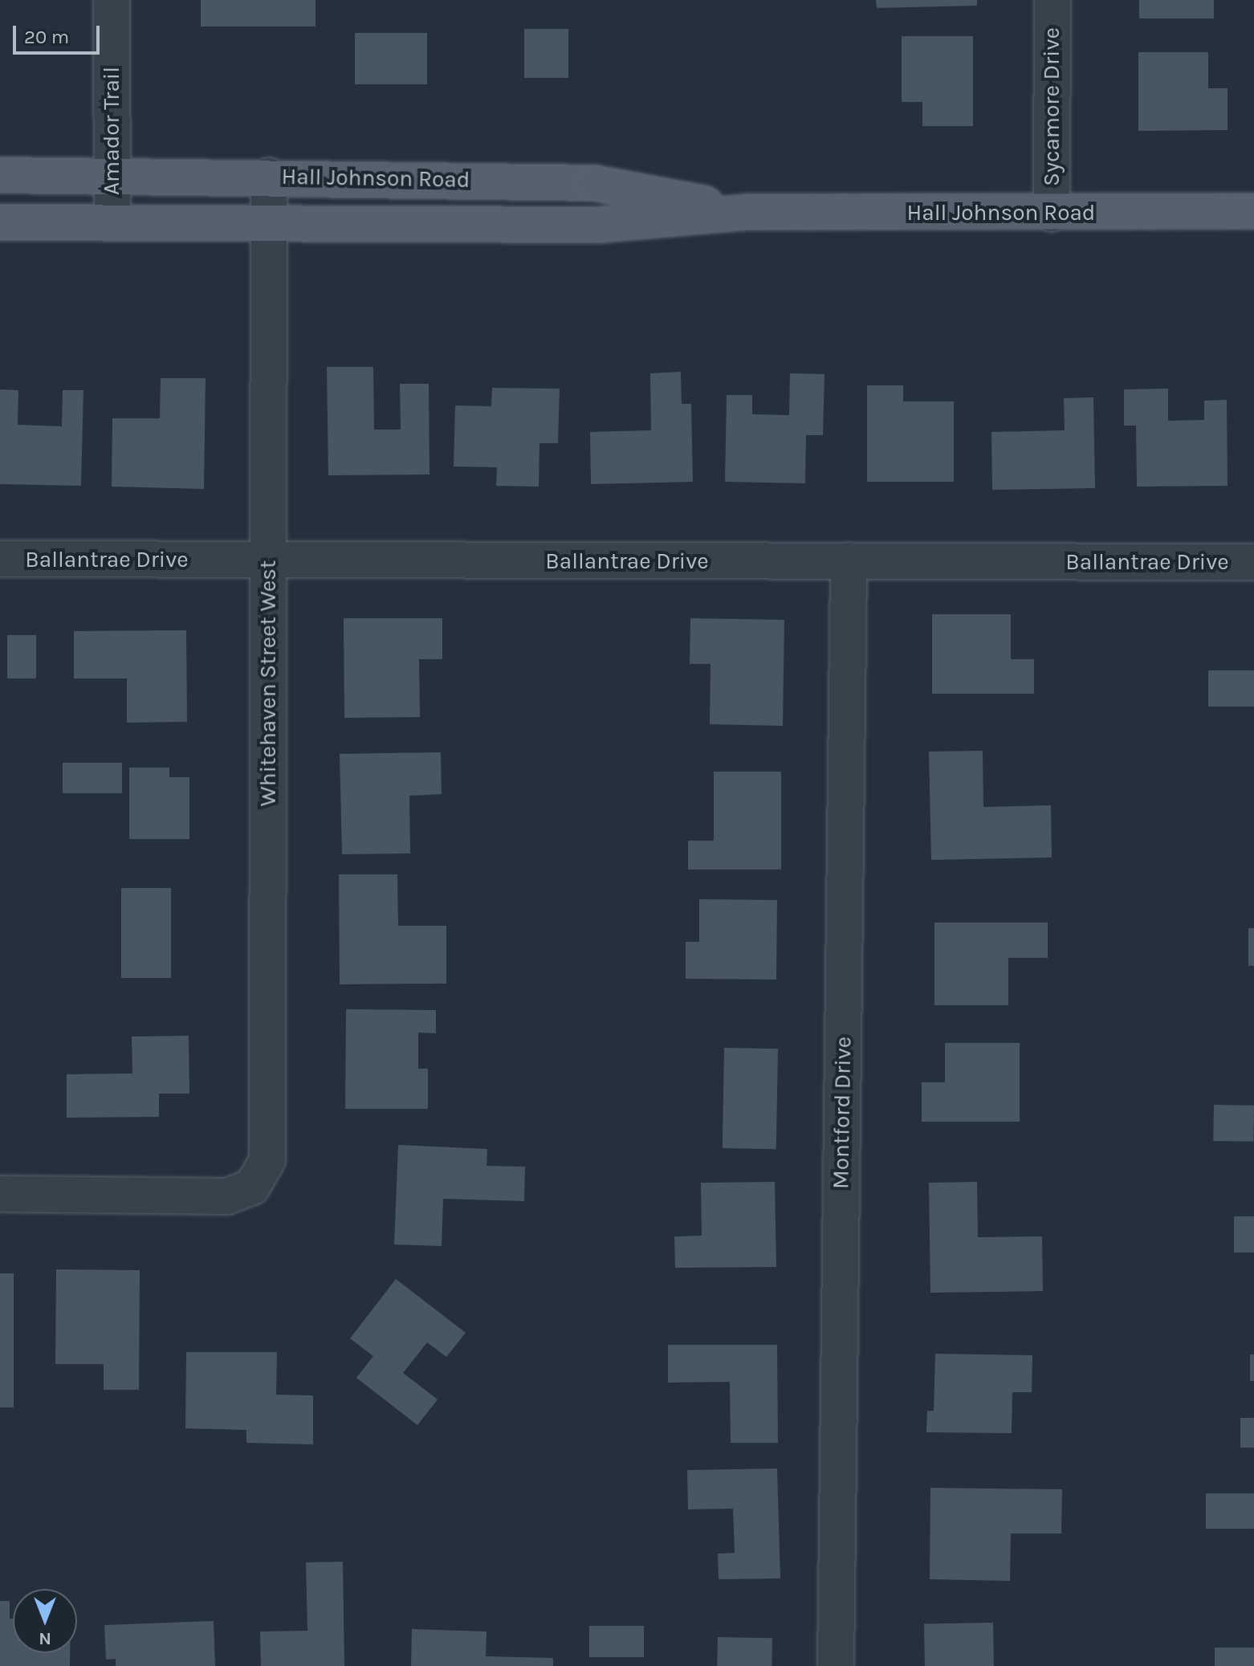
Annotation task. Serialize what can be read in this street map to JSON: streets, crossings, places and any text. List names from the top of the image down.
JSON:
{
  "streets": {
    "main road": ["Hall Johnson Road"],
    "street": [
      "Sycamore Drive",
      "Amador Trail",
      "Ballantrae Drive",
      "Whitehaven Street West",
      "Montford Drive"
    ]
  },
  "crossings": [
    ["Sycamore Drive", "Hall Johnson Road"],
    ["Amador Trail", "Hall Johnson Road"],
    ["Hall Johnson Road", "Whitehaven Street West"],
    ["Ballantrae Drive", "Whitehaven Street West"],
    ["Ballantrae Drive", "Montford Drive"]
  ],
  "scale_bar": "20 m",
  "north": "bottom"
}
